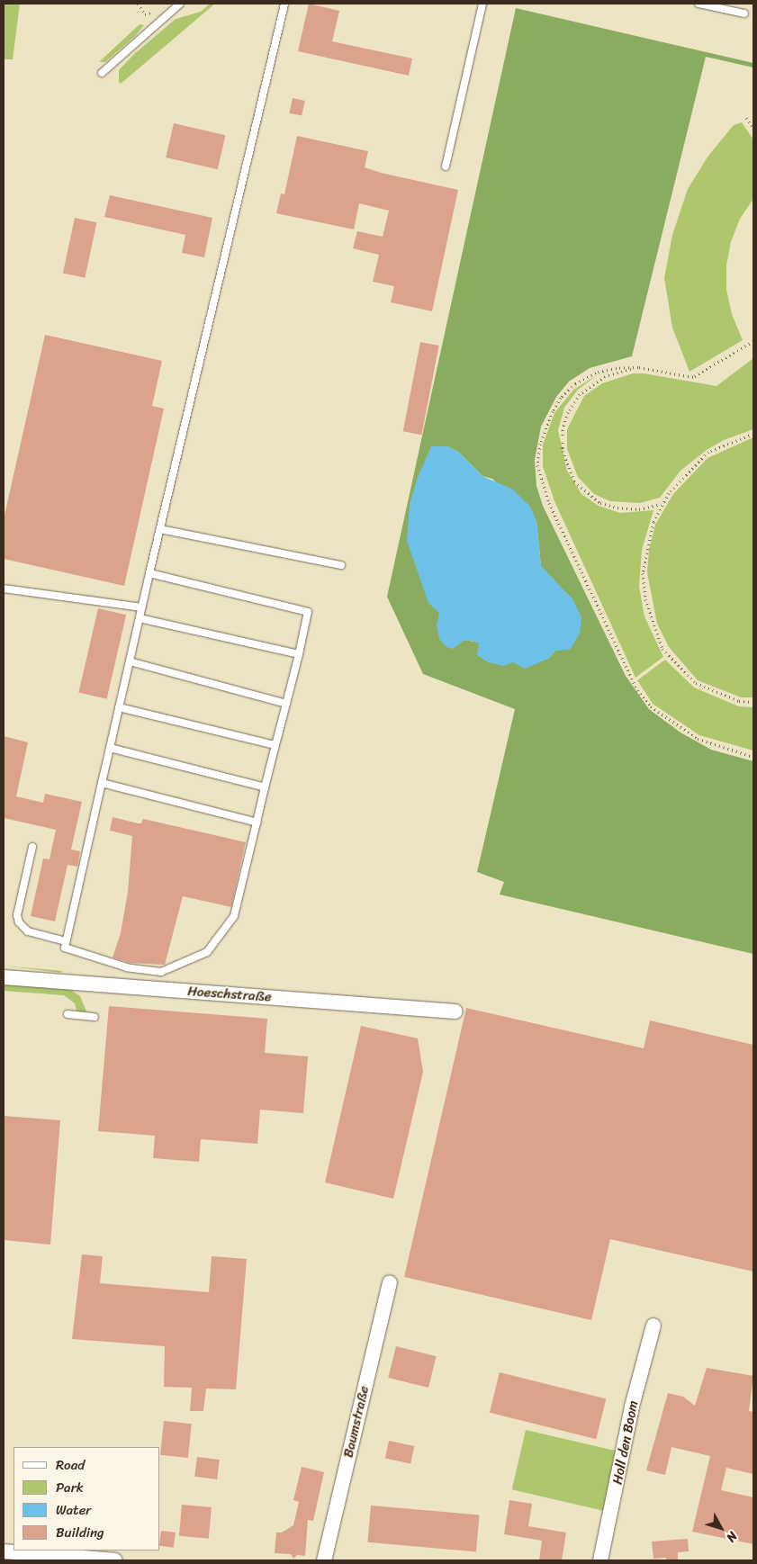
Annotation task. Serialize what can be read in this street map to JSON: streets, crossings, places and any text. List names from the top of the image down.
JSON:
{
  "streets": {
    "street": ["Hoeschstraße", "Baumstraße", "Holl den Boom"]
  },
  "legend": [
    "Road",
    "Park",
    "Water",
    "Building"
  ],
  "north": "bottom right"
}
